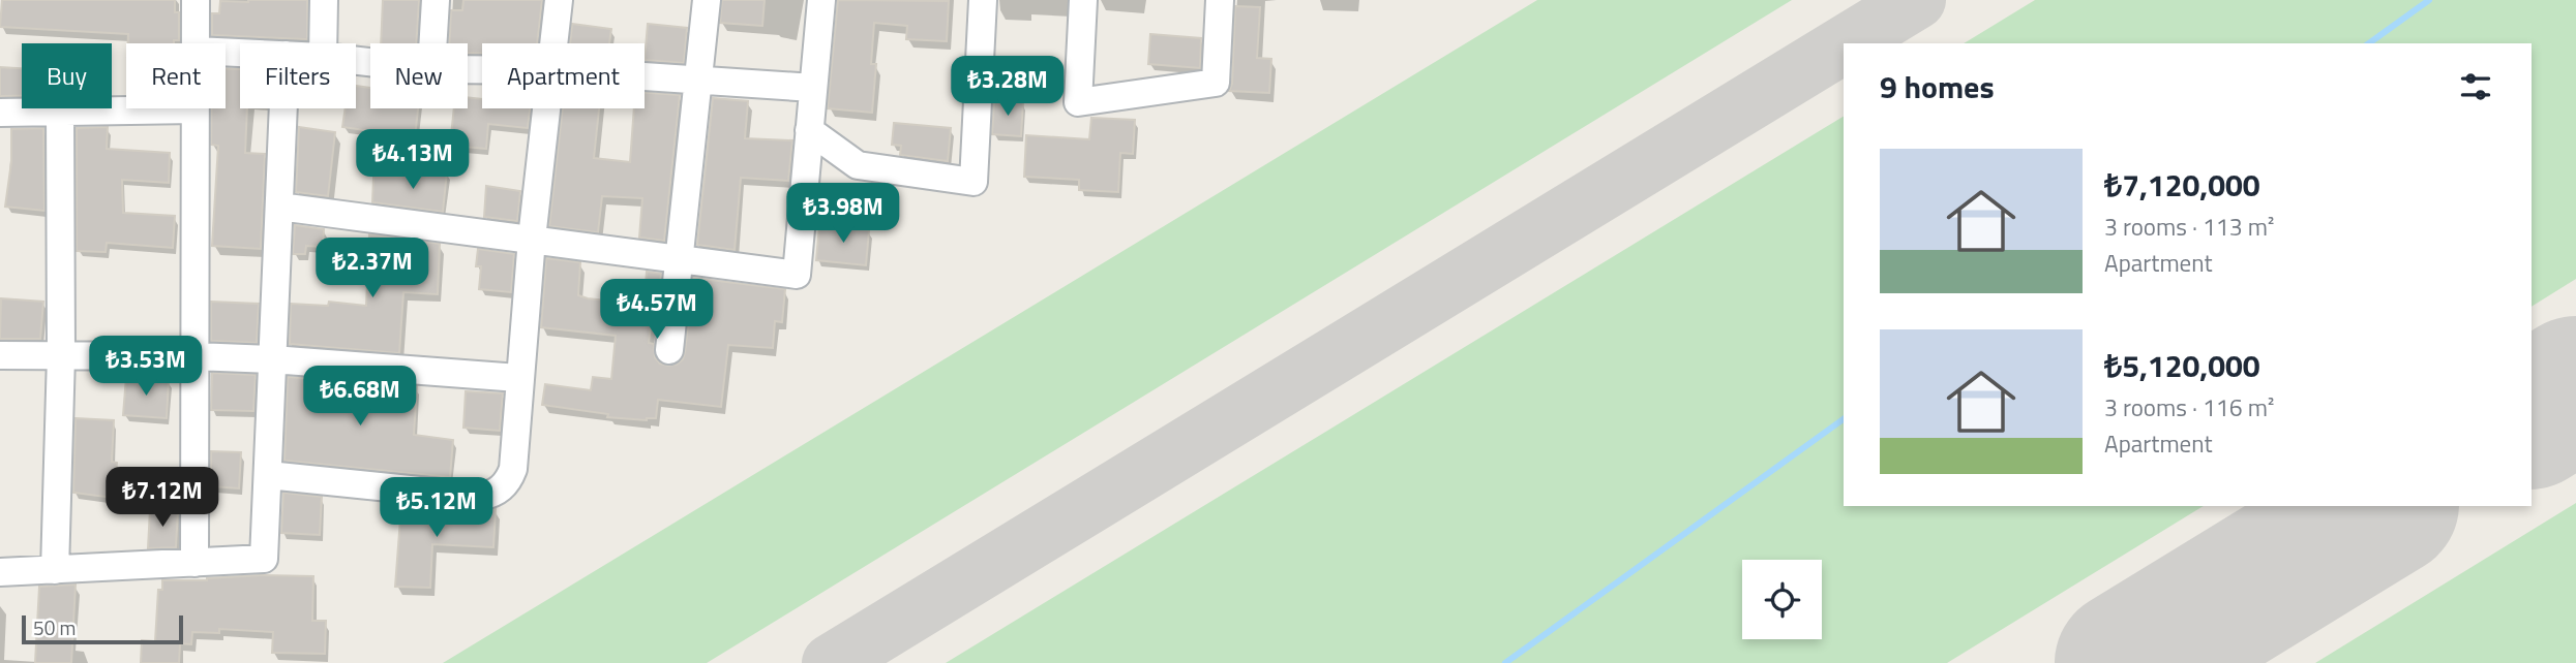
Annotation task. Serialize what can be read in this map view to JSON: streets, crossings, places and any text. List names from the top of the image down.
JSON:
{
  "scale_bar": "50 m",
  "page": {
    "chip": [
      "Buy",
      "Rent",
      "Filters",
      "New",
      "Apartment"
    ],
    "heading": "9 homes",
    "price": [
      "₺3.28M",
      "₺4.13M",
      "₺3.98M",
      "₺2.37M",
      "₺4.57M",
      "₺3.53M",
      "₺6.68M",
      "₺7.12M",
      "₺5.12M"
    ],
    "list": [
      {
        "name": "₺7,120,000",
        "note": "3 rooms · 113 m² · Apartment"
      },
      {
        "name": "₺5,120,000",
        "note": "3 rooms · 116 m² · Apartment"
      }
    ],
    "scale": "50 m"
  }
}
